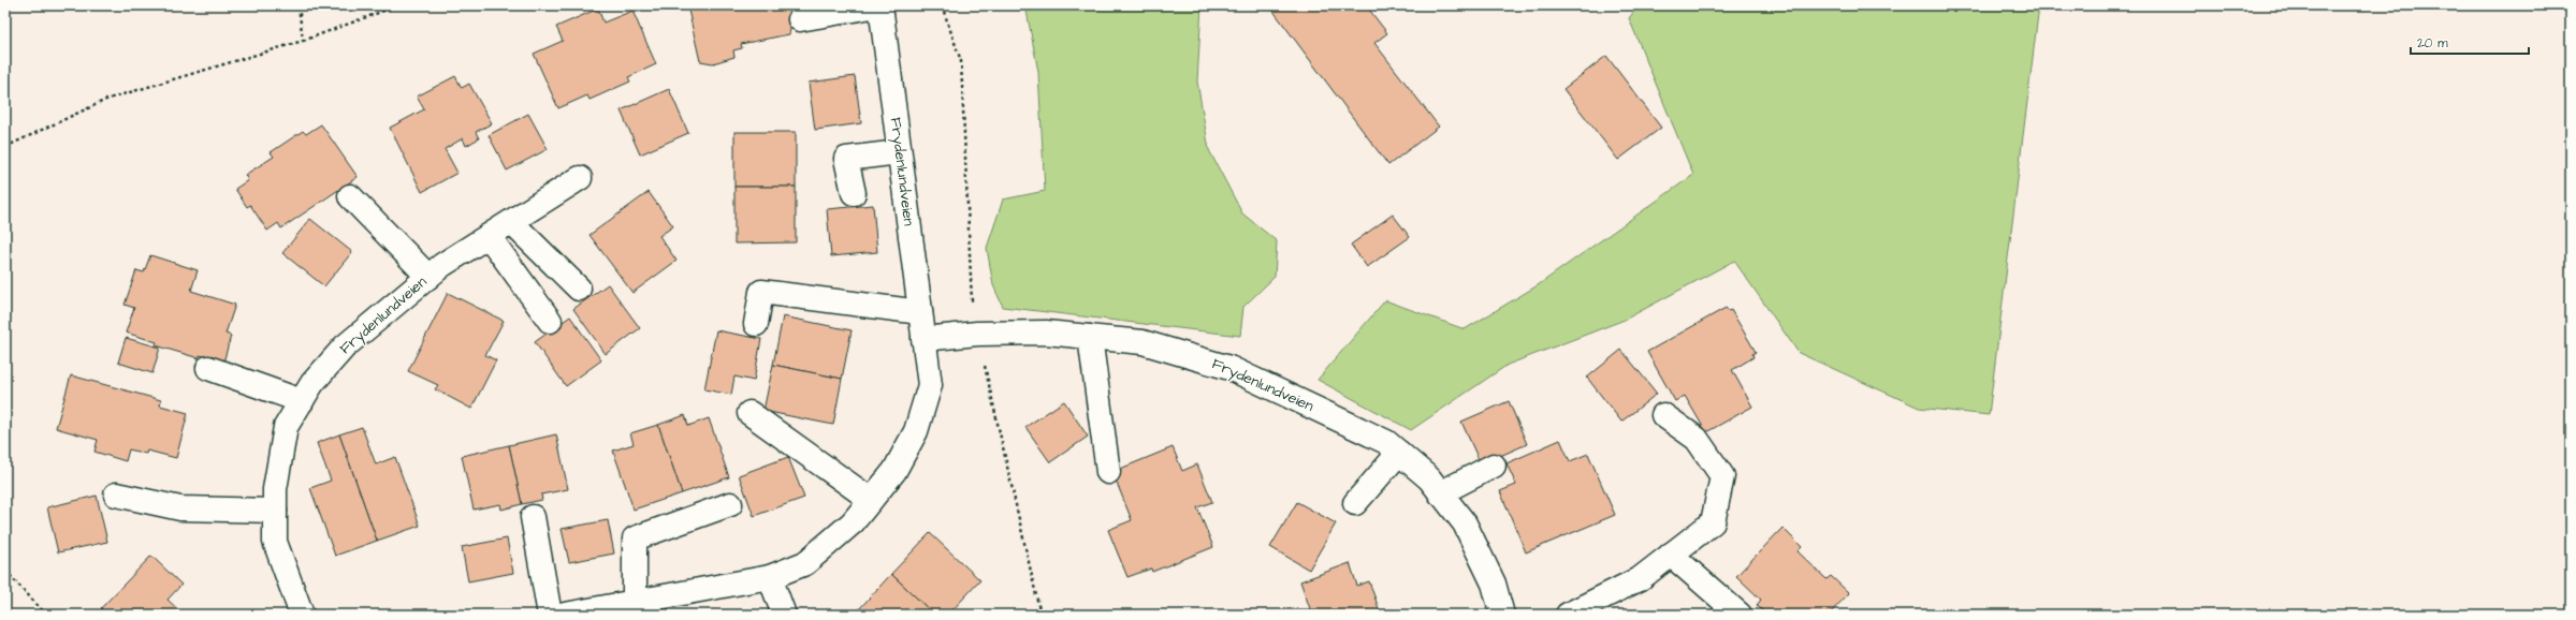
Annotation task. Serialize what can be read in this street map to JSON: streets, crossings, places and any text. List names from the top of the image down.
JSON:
{
  "streets": {
    "street": ["Frydenlundveien"]
  },
  "scale_bar": "20 m"
}
